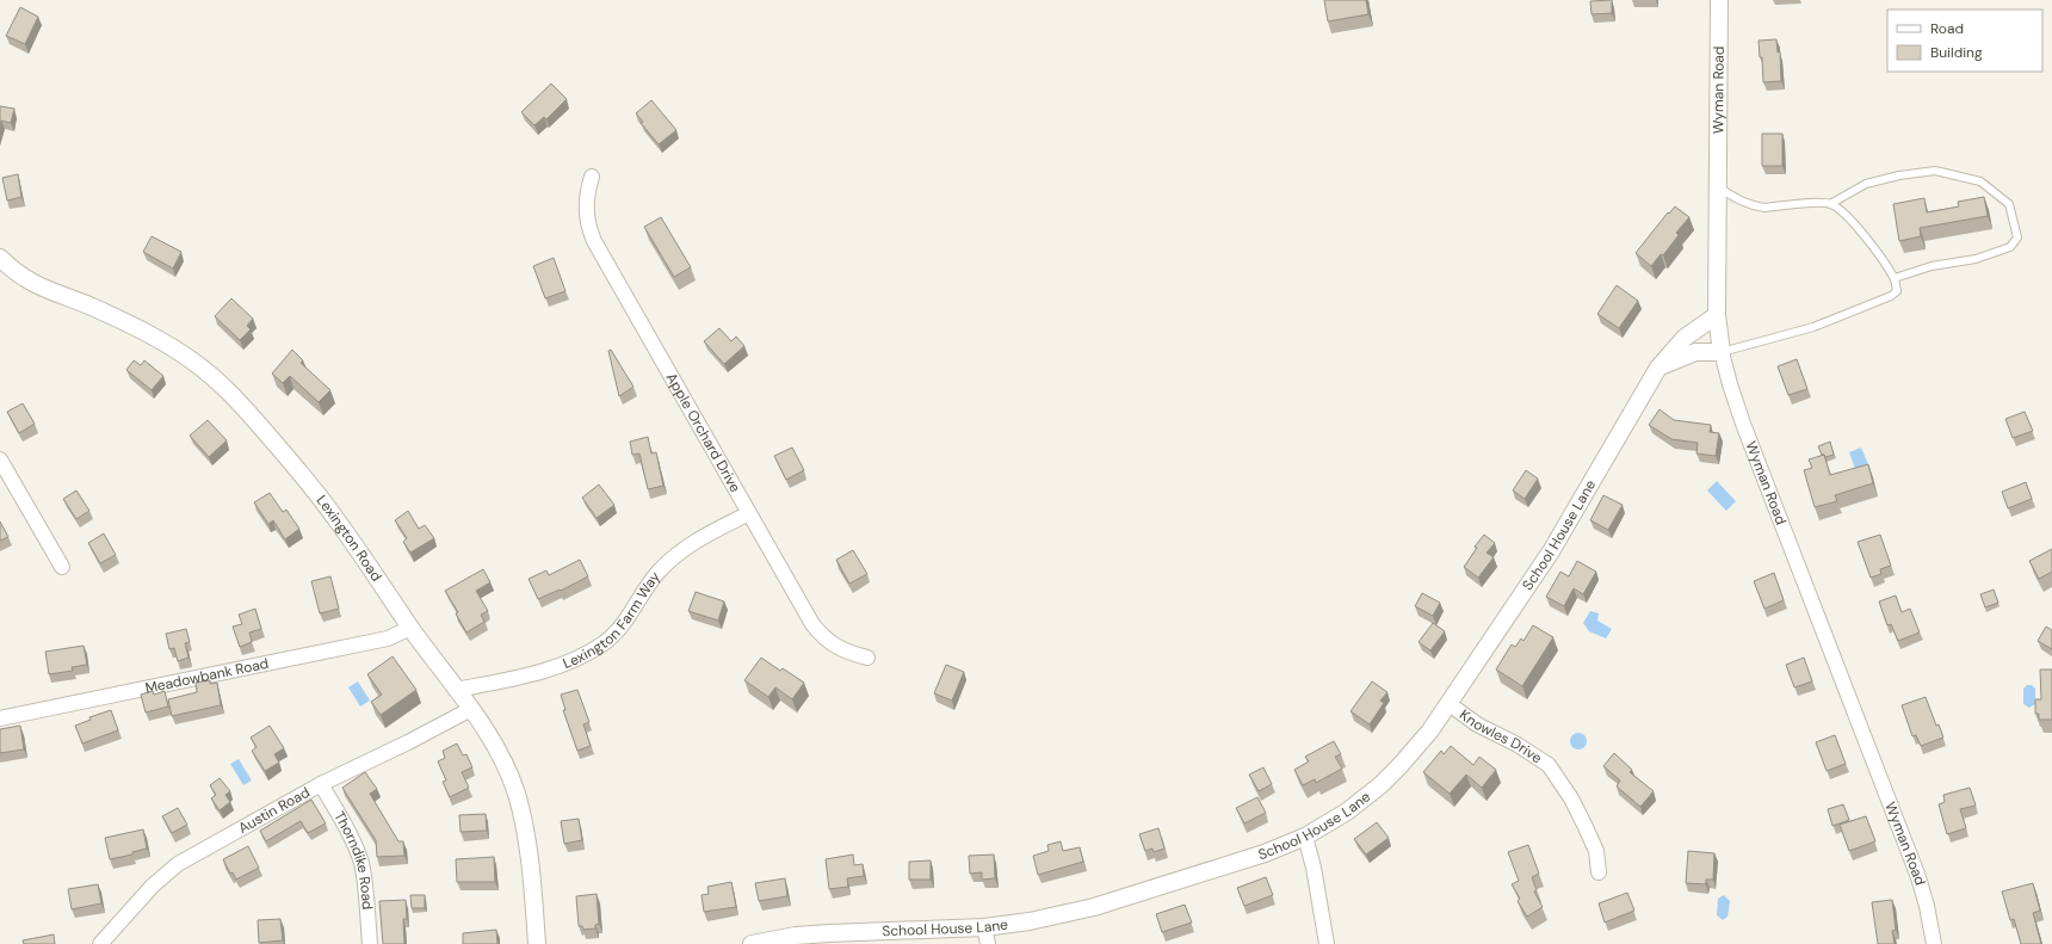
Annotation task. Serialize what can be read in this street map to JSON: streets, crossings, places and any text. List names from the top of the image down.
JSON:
{
  "streets": {
    "street": [
      "Wyman Road",
      "Apple Orchard Drive",
      "School House Lane",
      "Lexington Road",
      "Lexington Farm Way",
      "Meadowbank Road",
      "Knowles Drive",
      "Austin Road",
      "Thorndike Road"
    ]
  },
  "crossings": [
    ["Wyman Road", "School House Lane"],
    ["Apple Orchard Drive", "Lexington Farm Way"],
    ["School House Lane", "Knowles Drive"],
    ["Lexington Road", "Lexington Farm Way"],
    ["Lexington Road", "Meadowbank Road"],
    ["Lexington Road", "Austin Road"],
    ["Austin Road", "Thorndike Road"]
  ],
  "legend": ["Road", "Building"]
}
